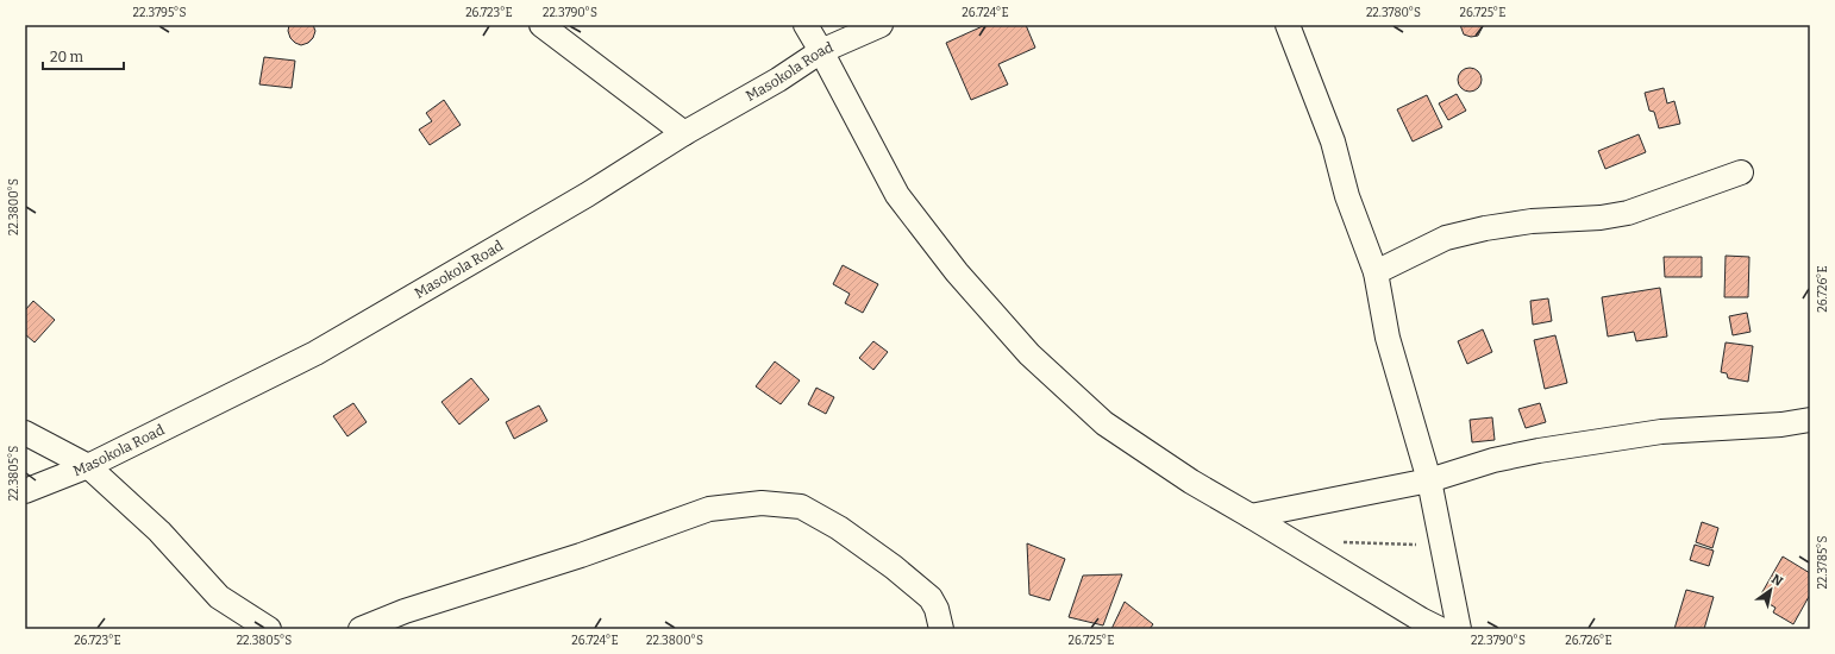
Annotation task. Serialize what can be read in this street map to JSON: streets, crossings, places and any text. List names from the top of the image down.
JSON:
{
  "streets": {
    "street": ["Masokola Road"]
  },
  "scale_bar": "20 m",
  "north": "top right",
  "coordinates": [
    "22.3795°S",
    "26.723°E",
    "22.3790°S",
    "26.724°E",
    "22.3780°S",
    "26.725°E",
    "22.3800°S",
    "26.726°E",
    "22.3805°S",
    "22.3785°S"
  ]
}
